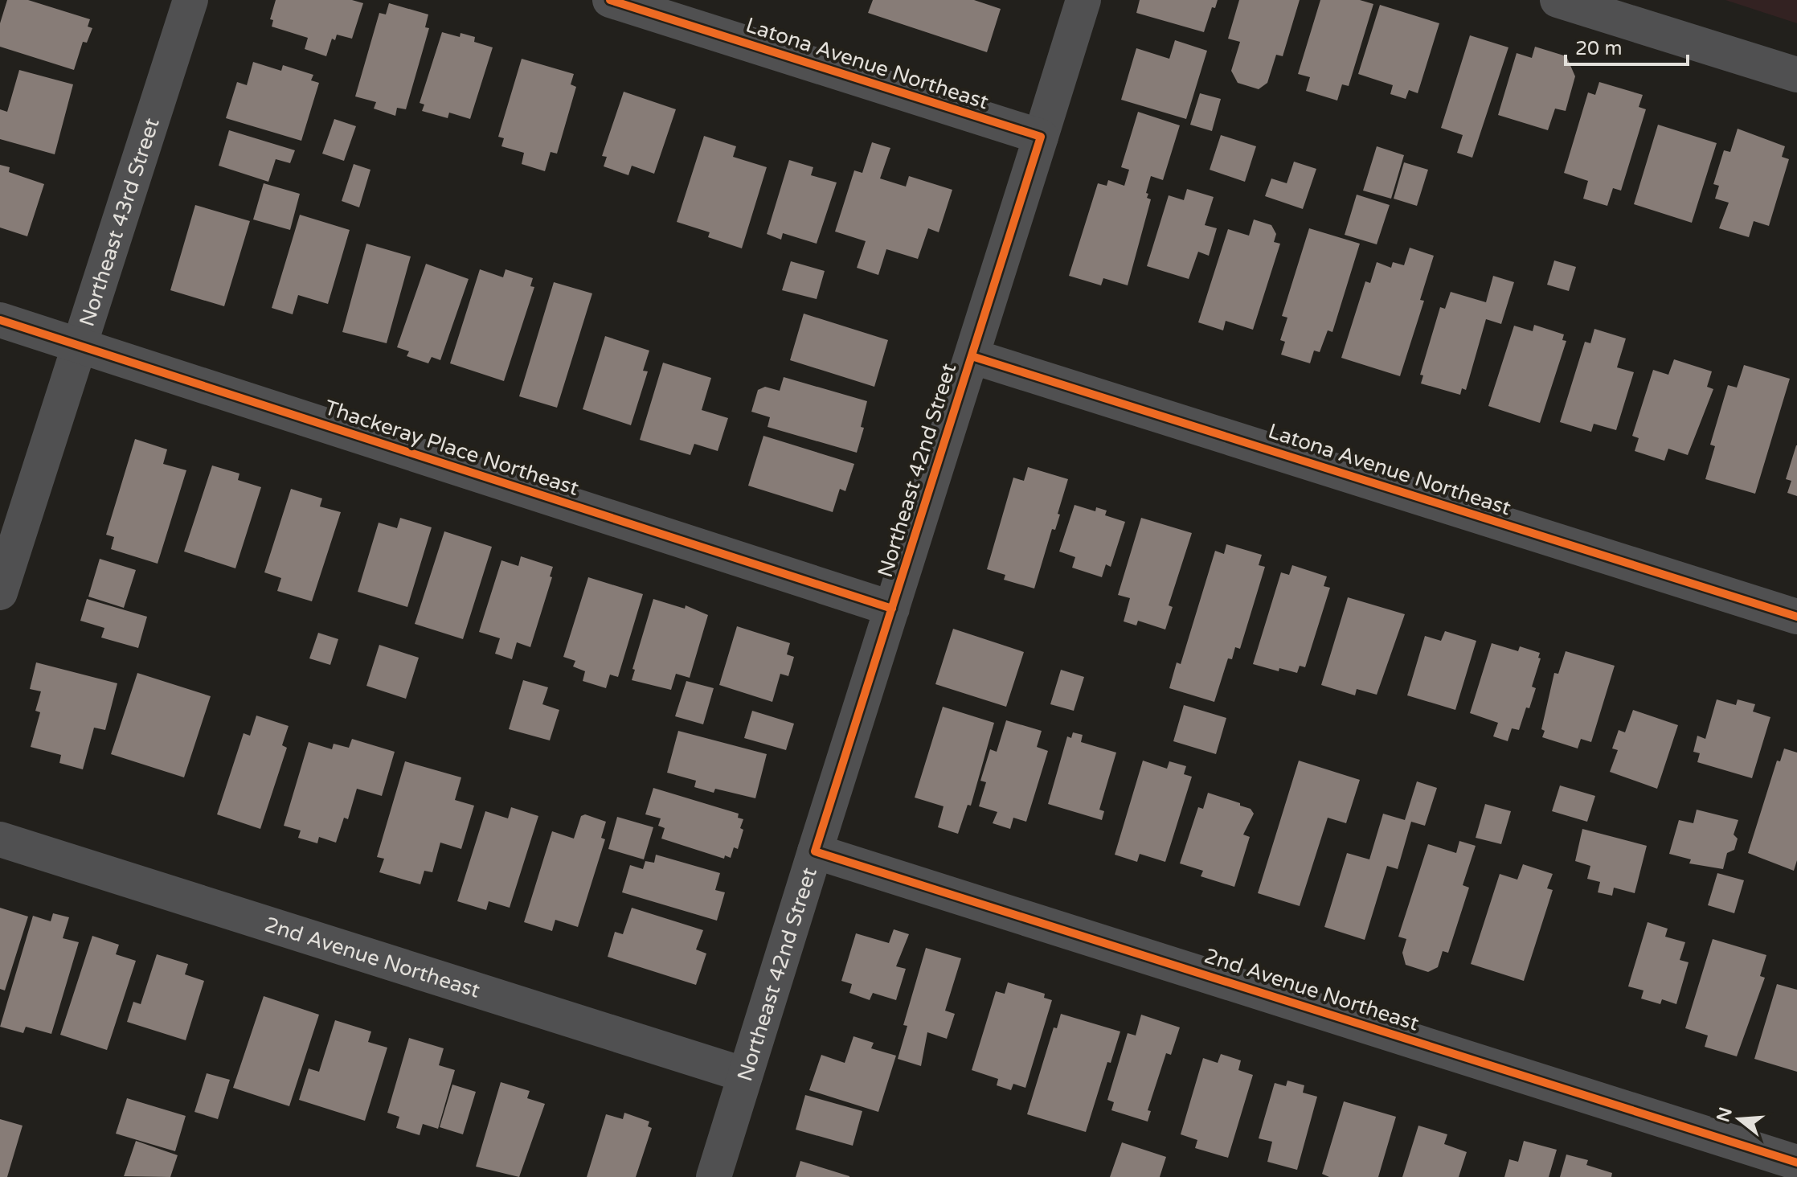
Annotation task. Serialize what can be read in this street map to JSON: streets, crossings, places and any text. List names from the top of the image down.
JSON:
{
  "streets": {
    "street": [
      "Latona Avenue Northeast",
      "Northeast 43rd Street",
      "Thackeray Place Northeast",
      "Northeast 42nd Street",
      "2nd Avenue Northeast"
    ]
  },
  "crossings": [
    ["Latona Avenue Northeast", "Northeast 42nd Street"],
    ["Northeast 43rd Street", "Thackeray Place Northeast"],
    ["Thackeray Place Northeast", "Northeast 42nd Street"],
    ["Northeast 42nd Street", "2nd Avenue Northeast"]
  ],
  "scale_bar": "20 m",
  "north": "left"
}
